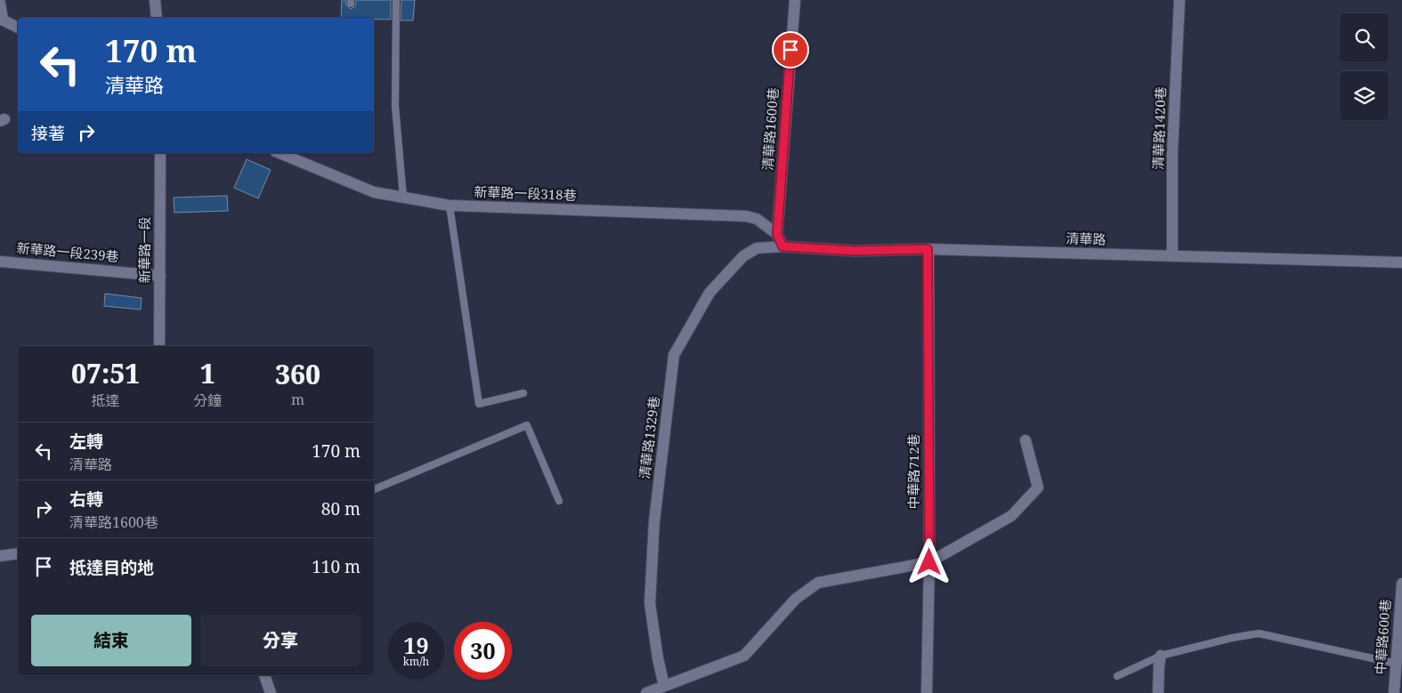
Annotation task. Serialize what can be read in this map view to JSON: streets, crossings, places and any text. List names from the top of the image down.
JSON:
{
  "streets": {
    "street": [
      "清華路1420巷",
      "清華路1600巷",
      "新華路一段318巷",
      "清華路",
      "新華路一段",
      "新華路一段239巷",
      "清華路1329巷",
      "中華路712巷",
      "中華路600巷"
    ]
  },
  "crossings": [
    ["清華路1420巷", "清華路"],
    ["清華路1600巷", "新華路一段318巷"],
    ["清華路", "清華路1329巷"],
    ["清華路", "中華路712巷"],
    ["新華路一段", "新華路一段239巷"]
  ],
  "page": {
    "turn": ["170 m", "清華路"],
    "then": "接著",
    "eta": [
      "07:51",
      "抵達",
      "1",
      "分鐘",
      "360",
      "m"
    ],
    "list": [
      {
        "name": "左轉",
        "note": "清華路",
        "value": "170 m"
      },
      {
        "name": "右轉",
        "note": "清華路1600巷",
        "value": "80 m"
      },
      {
        "name": "抵達目的地",
        "value": "110 m"
      }
    ],
    "buttons": ["結束", "分享"],
    "speed": "19 km/h",
    "limit": "30"
  }
}
